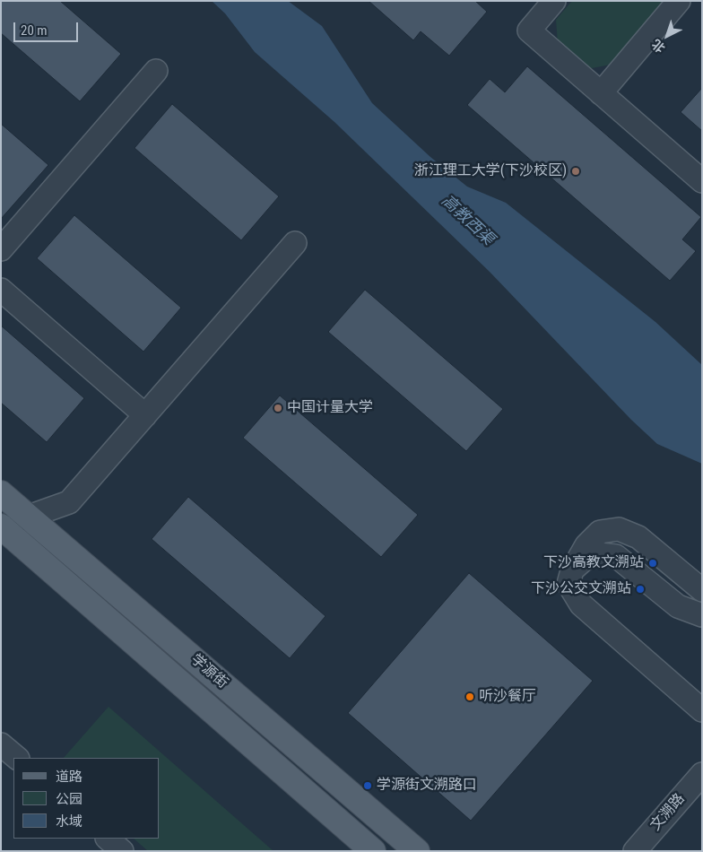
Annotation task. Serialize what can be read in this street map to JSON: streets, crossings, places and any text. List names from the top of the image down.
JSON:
{
  "streets": {
    "main road": ["学源街"],
    "street": ["文溯路"]
  },
  "water": ["高教西渠"],
  "places": [
    "浙江理工大学(下沙校区)",
    "中国计量大学",
    "下沙高教文溯站",
    "下沙公交文溯站",
    "听沙餐厅",
    "学源街文溯路口"
  ],
  "legend": ["道路", "公园", "水域"],
  "scale_bar": "20 m",
  "north": "bottom left"
}
